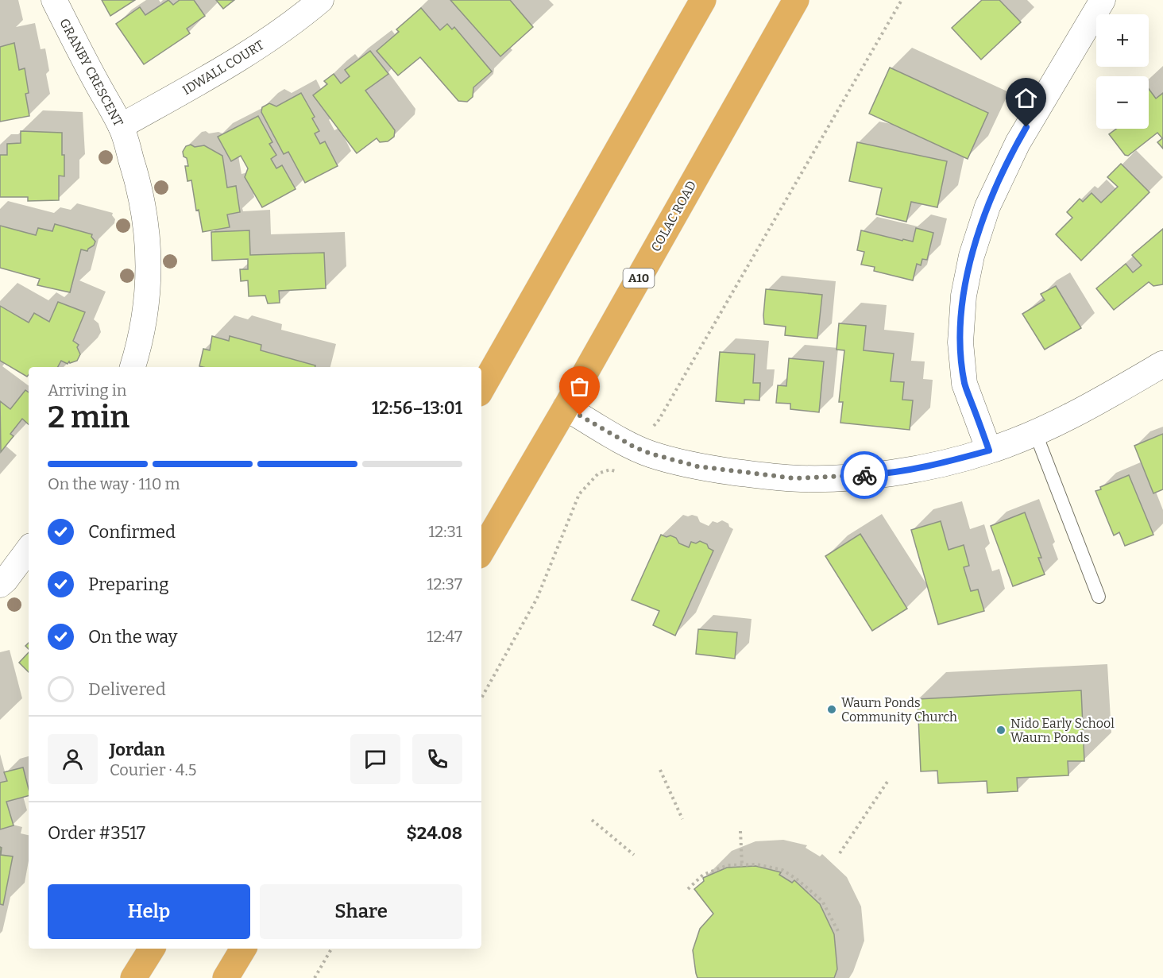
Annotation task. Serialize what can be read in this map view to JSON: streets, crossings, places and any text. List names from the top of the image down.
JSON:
{
  "streets": {
    "highway": ["COLAC ROAD", "A10"],
    "street": ["IDWALL COURT", "GRANBY CRESCENT"]
  },
  "crossings": [
    ["IDWALL COURT", "GRANBY CRESCENT"]
  ],
  "places": ["Waurn Ponds Community Church", "Nido Early School Waurn Ponds"],
  "page": {
    "map_buttons": ["+", "−"],
    "heading": ["2 min", "Arriving in", "12:56–13:01"],
    "panel": [
      "Jordan",
      "Courier · 4.5",
      "Order #3517",
      "$24.08"
    ],
    "bar": "On the way · 110 m",
    "list": [
      ["Confirmed", "12:31"],
      ["Preparing", "12:37"],
      ["On the way", "12:47"],
      "Delivered"
    ],
    "buttons": ["Help", "Share"]
  }
}
